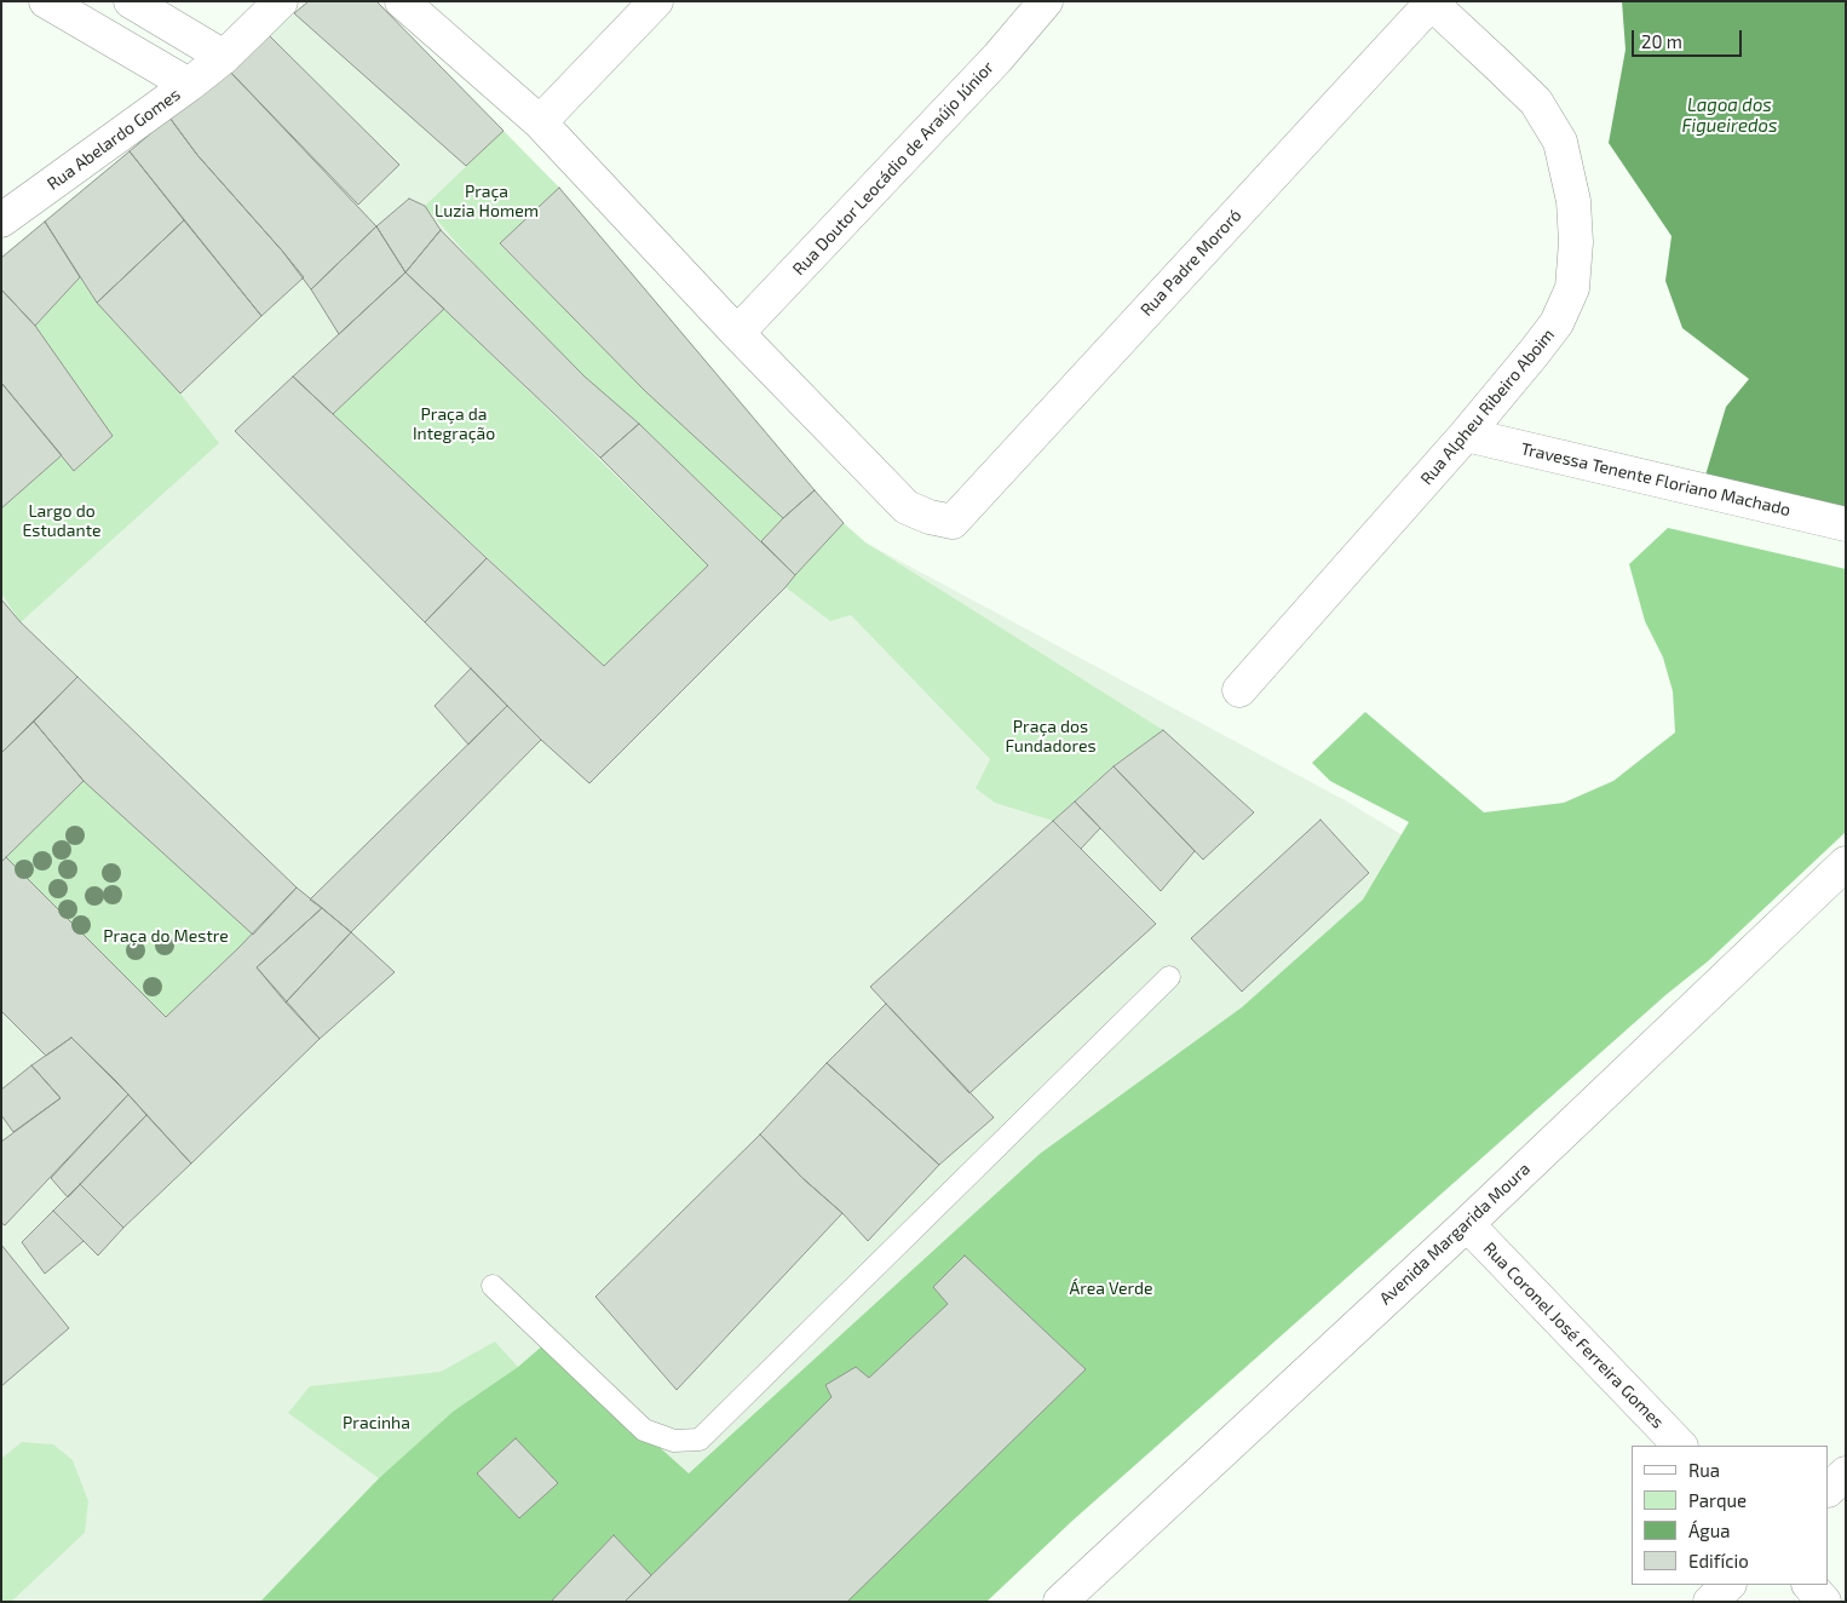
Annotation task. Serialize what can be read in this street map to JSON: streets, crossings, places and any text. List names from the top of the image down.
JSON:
{
  "streets": {
    "street": [
      "Rua Abelardo Gomes",
      "Rua Doutor Leocádio de Araújo Júnior",
      "Rua Padre Mororó",
      "Rua Alpheu Ribeiro Aboim",
      "Travessa Tenente Floriano Machado",
      "Avenida Margarida Moura",
      "Rua Coronel José Ferreira Gomes"
    ]
  },
  "crossings": [
    ["Rua Doutor Leocádio de Araújo Júnior", "Rua Padre Mororó"],
    ["Rua Padre Mororó", "Rua Alpheu Ribeiro Aboim"],
    ["Rua Alpheu Ribeiro Aboim", "Travessa Tenente Floriano Machado"],
    ["Avenida Margarida Moura", "Rua Coronel José Ferreira Gomes"]
  ],
  "water": ["Lagoa dos Figueiredos"],
  "parks": [
    "Praça Luzia Homem",
    "Praça da Integração",
    "Largo do Estudante",
    "Praça dos Fundadores",
    "Praça do Mestre",
    "Área Verde",
    "Pracinha"
  ],
  "legend": [
    "Rua",
    "Parque",
    "Água",
    "Edifício"
  ],
  "scale_bar": "20 m"
}
